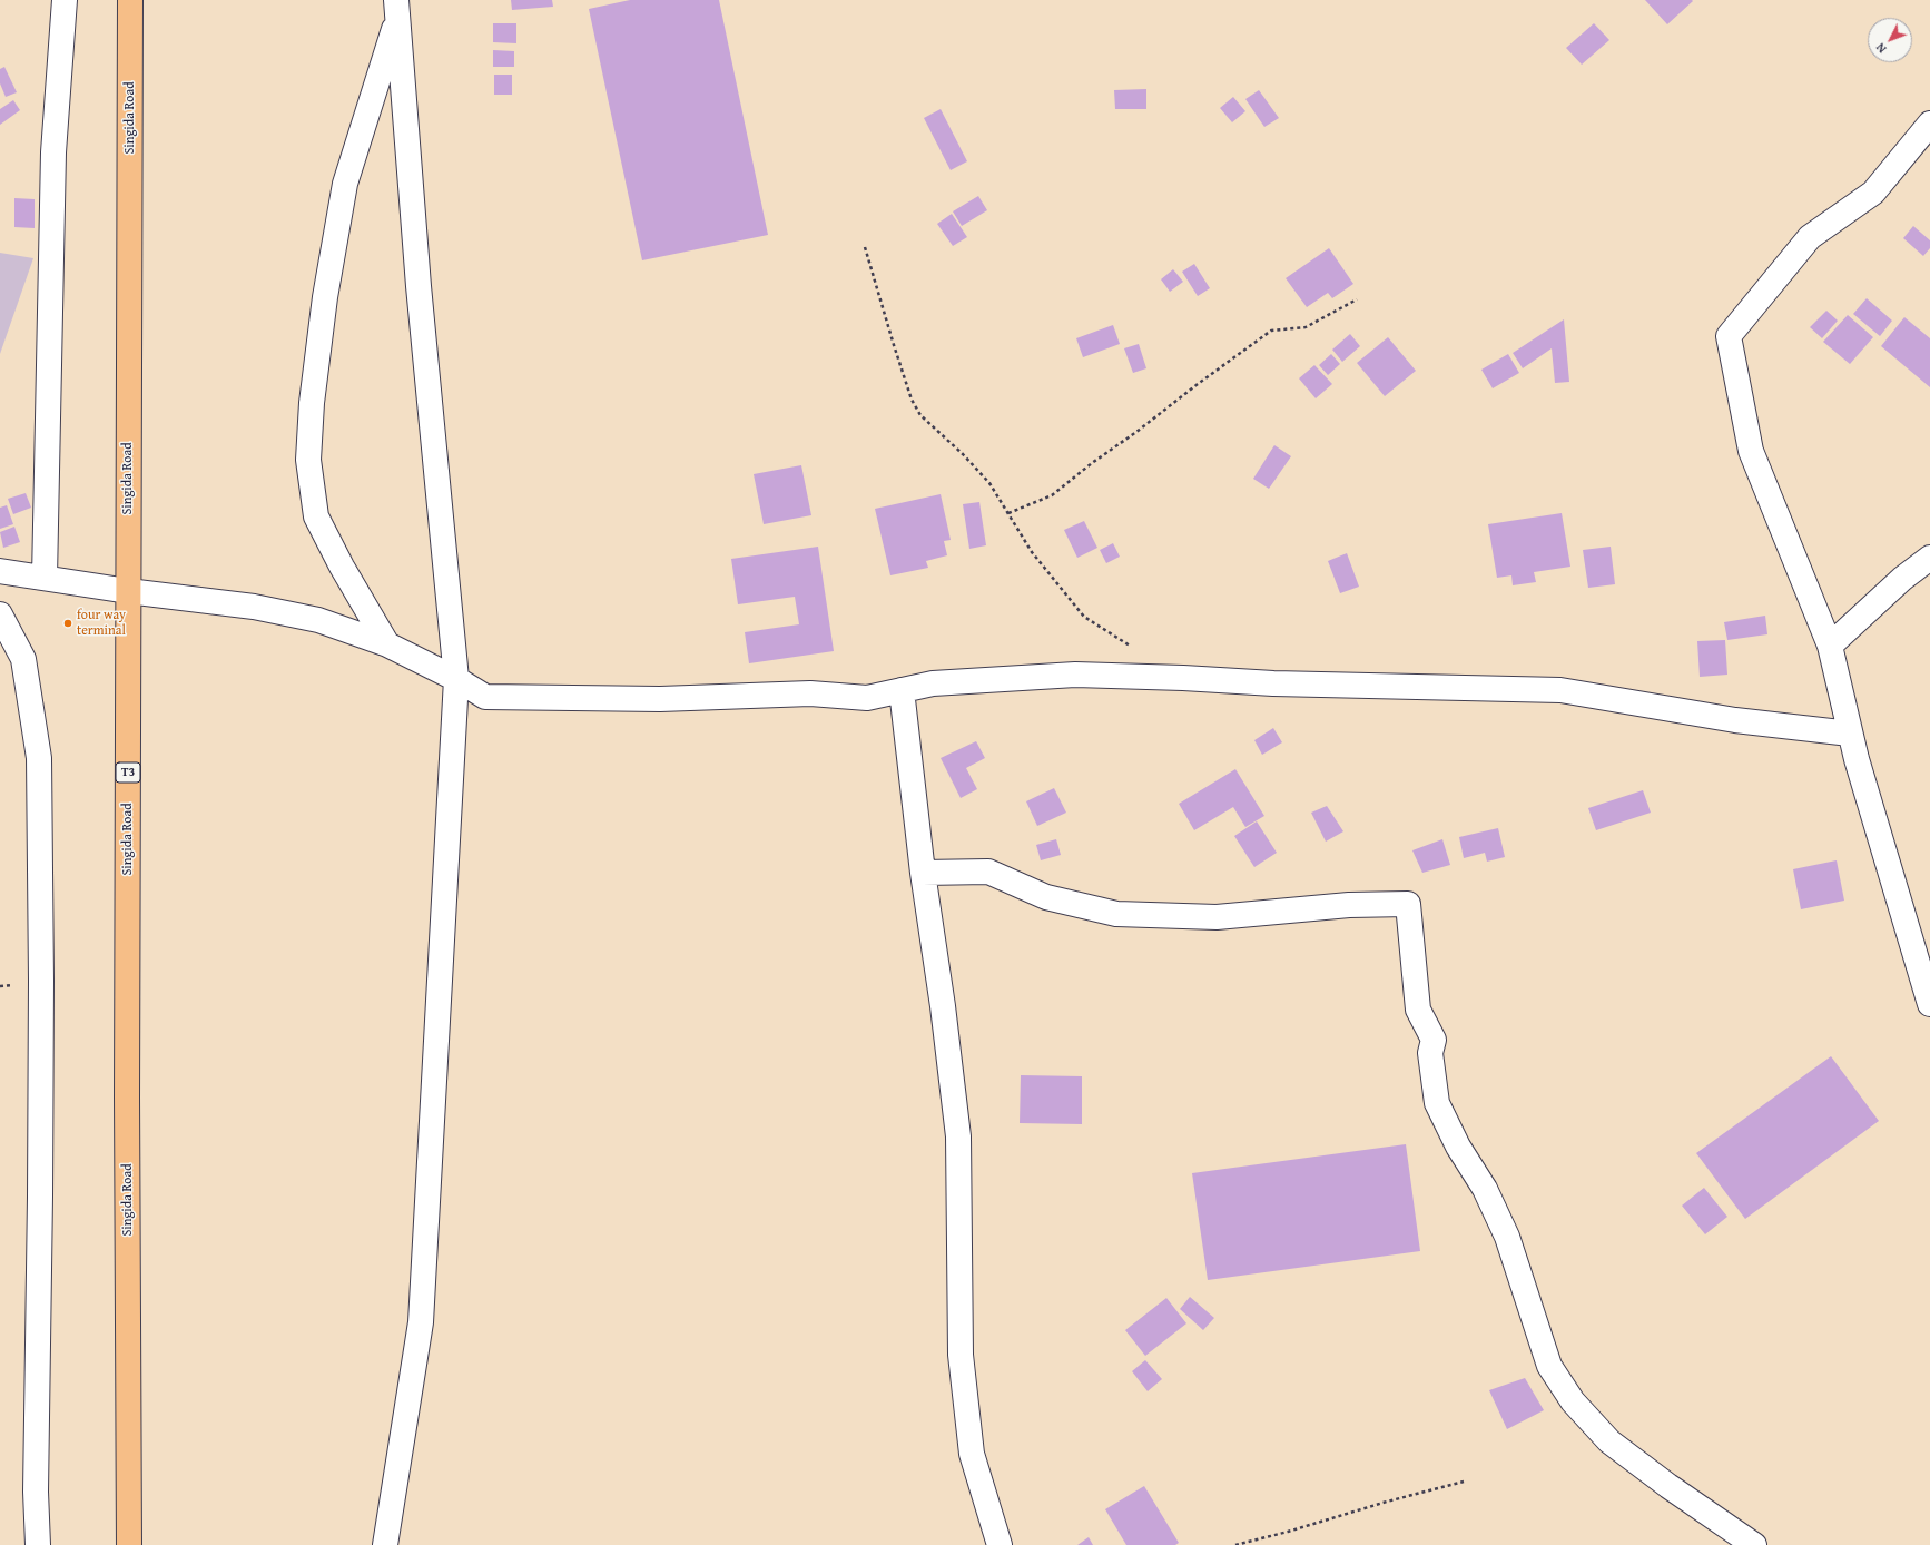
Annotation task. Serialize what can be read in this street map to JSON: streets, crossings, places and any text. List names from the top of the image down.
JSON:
{
  "streets": {
    "highway": ["Singida Road", "T3"]
  },
  "places": ["four way terminal"],
  "north": "bottom left"
}
